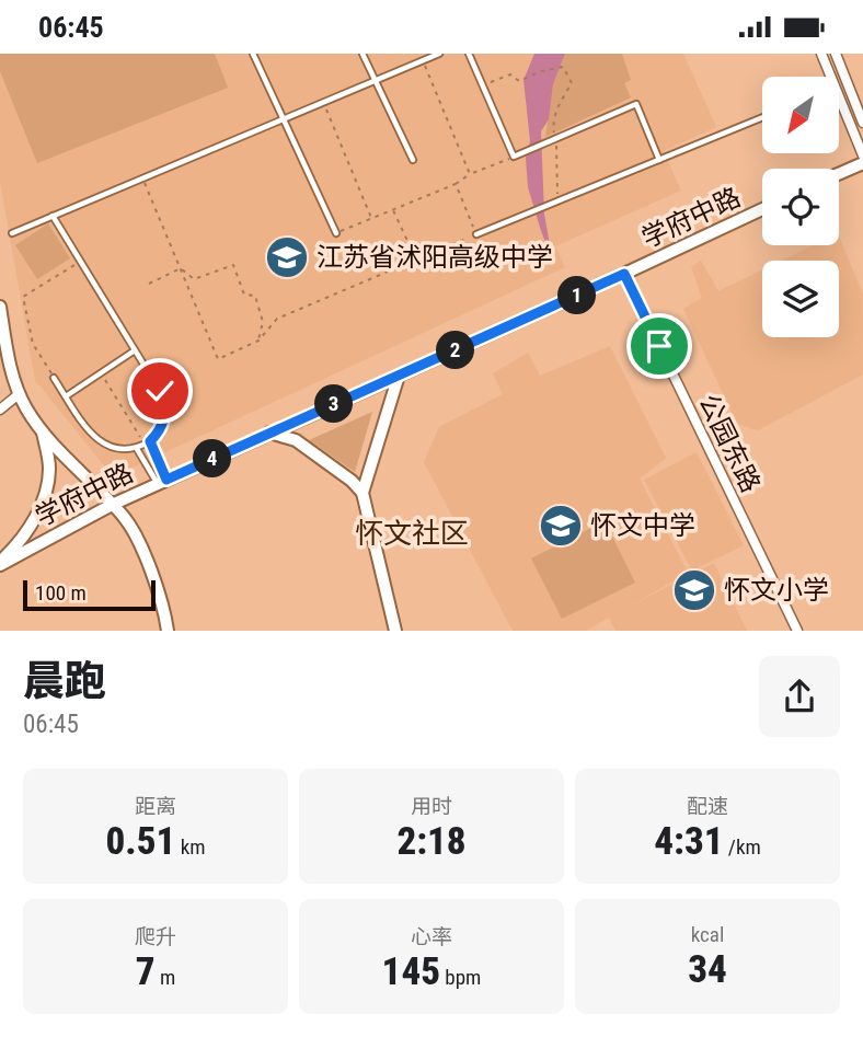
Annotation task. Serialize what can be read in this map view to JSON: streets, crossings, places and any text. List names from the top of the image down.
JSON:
{
  "streets": {
    "street": ["学府中路", "公园东路"]
  },
  "crossings": [
    ["学府中路", "公园东路"]
  ],
  "districts": ["怀文社区"],
  "places": {
    "school or university": ["江苏省沭阳高级中学", "怀文中学", "怀文小学"]
  },
  "scale_bar": "100 m",
  "north": "bottom left",
  "page": {
    "status": "06:45",
    "pins": [
      "1",
      "2",
      "3",
      "4"
    ],
    "scale": "100 m",
    "heading": ["晨跑", "06:45"],
    "stats": [
      ["距离", "0.51 km"],
      ["用时", "2:18"],
      ["配速", "4:31 /km"],
      ["爬升", "7 m"],
      ["心率", "145 bpm"],
      ["kcal", "34"]
    ]
  }
}
